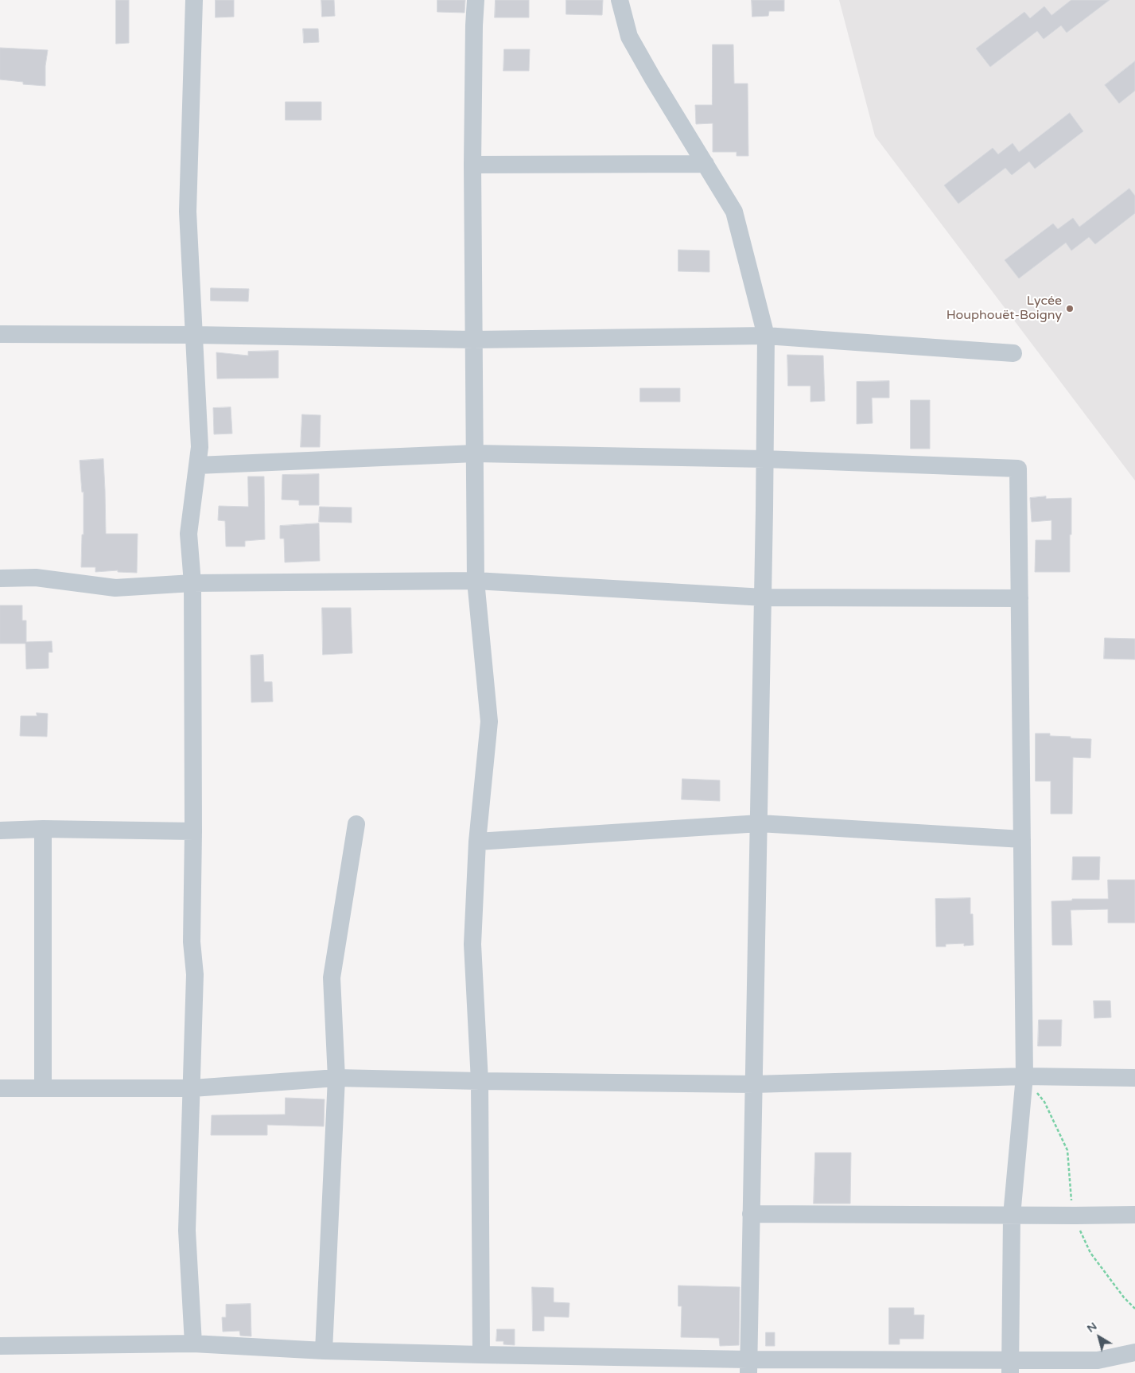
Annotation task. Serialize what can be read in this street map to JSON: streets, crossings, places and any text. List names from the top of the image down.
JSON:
{
  "places": ["Lycée Houphouët-Boigny"],
  "north": "top left"
}
